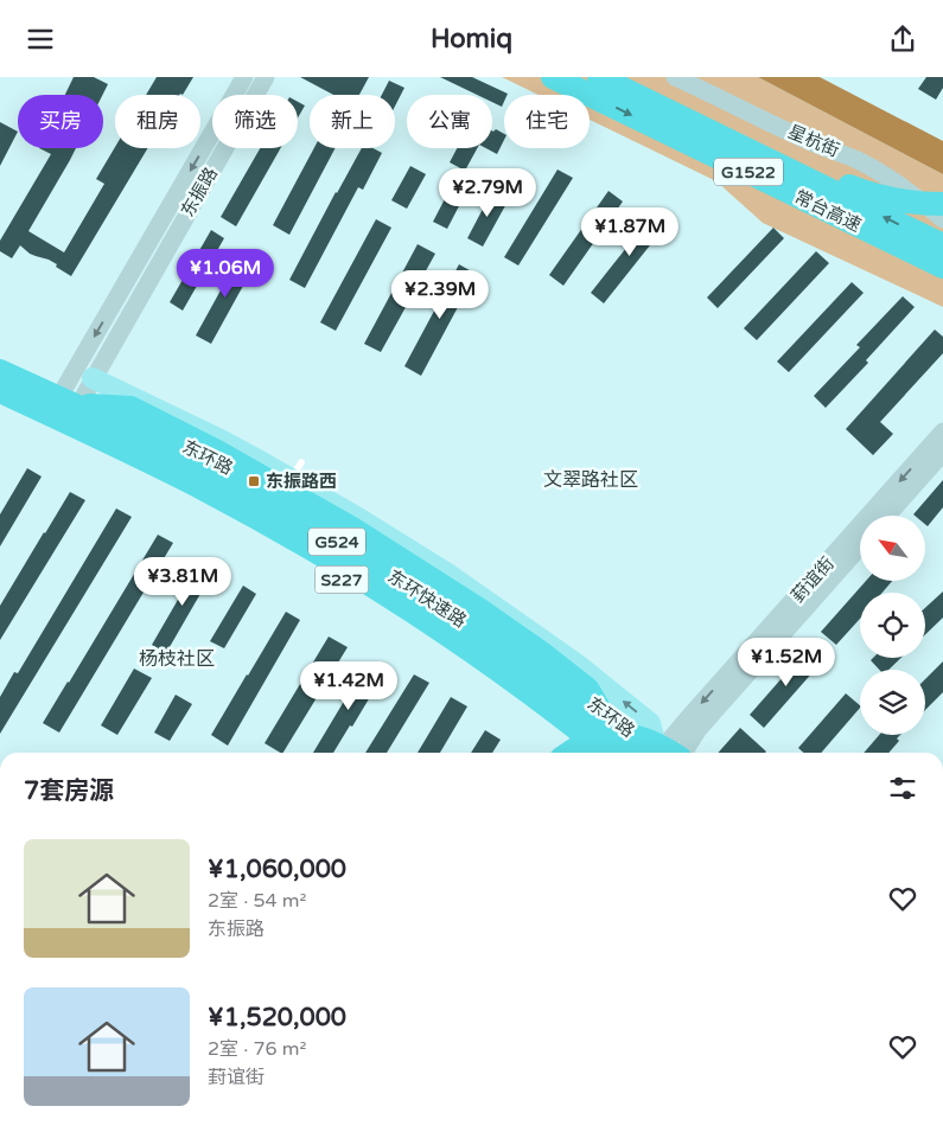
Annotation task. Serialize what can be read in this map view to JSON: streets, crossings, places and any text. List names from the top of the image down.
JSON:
{
  "streets": {
    "highway": [
      "G1522",
      "常台高速",
      "G524",
      "东环快速路"
    ],
    "main road": [
      "星杭街",
      "东振路",
      "东环路",
      "S227",
      "葑谊街"
    ]
  },
  "crossings": [
    ["东振路", "东环路"],
    ["东振路", "S227"],
    ["东振路", "东环快速路"],
    ["东环路", "东环快速路"]
  ],
  "districts": ["文翠路社区", "杨枝社区"],
  "places": {
    "transit": ["东振路西"]
  },
  "north": "top left",
  "page": {
    "header": "Homiq",
    "chip": [
      "买房",
      "租房",
      "筛选",
      "新上",
      "公寓",
      "住宅"
    ],
    "price": [
      "¥2.79M",
      "¥1.87M",
      "¥1.06M",
      "¥2.39M",
      "¥3.81M",
      "¥1.52M",
      "¥1.42M"
    ],
    "heading": "7套房源",
    "list": [
      {
        "name": "¥1,060,000",
        "note": "2室 · 54 m² · 东振路"
      },
      {
        "name": "¥1,520,000",
        "note": "2室 · 76 m² · 葑谊街"
      }
    ]
  }
}
